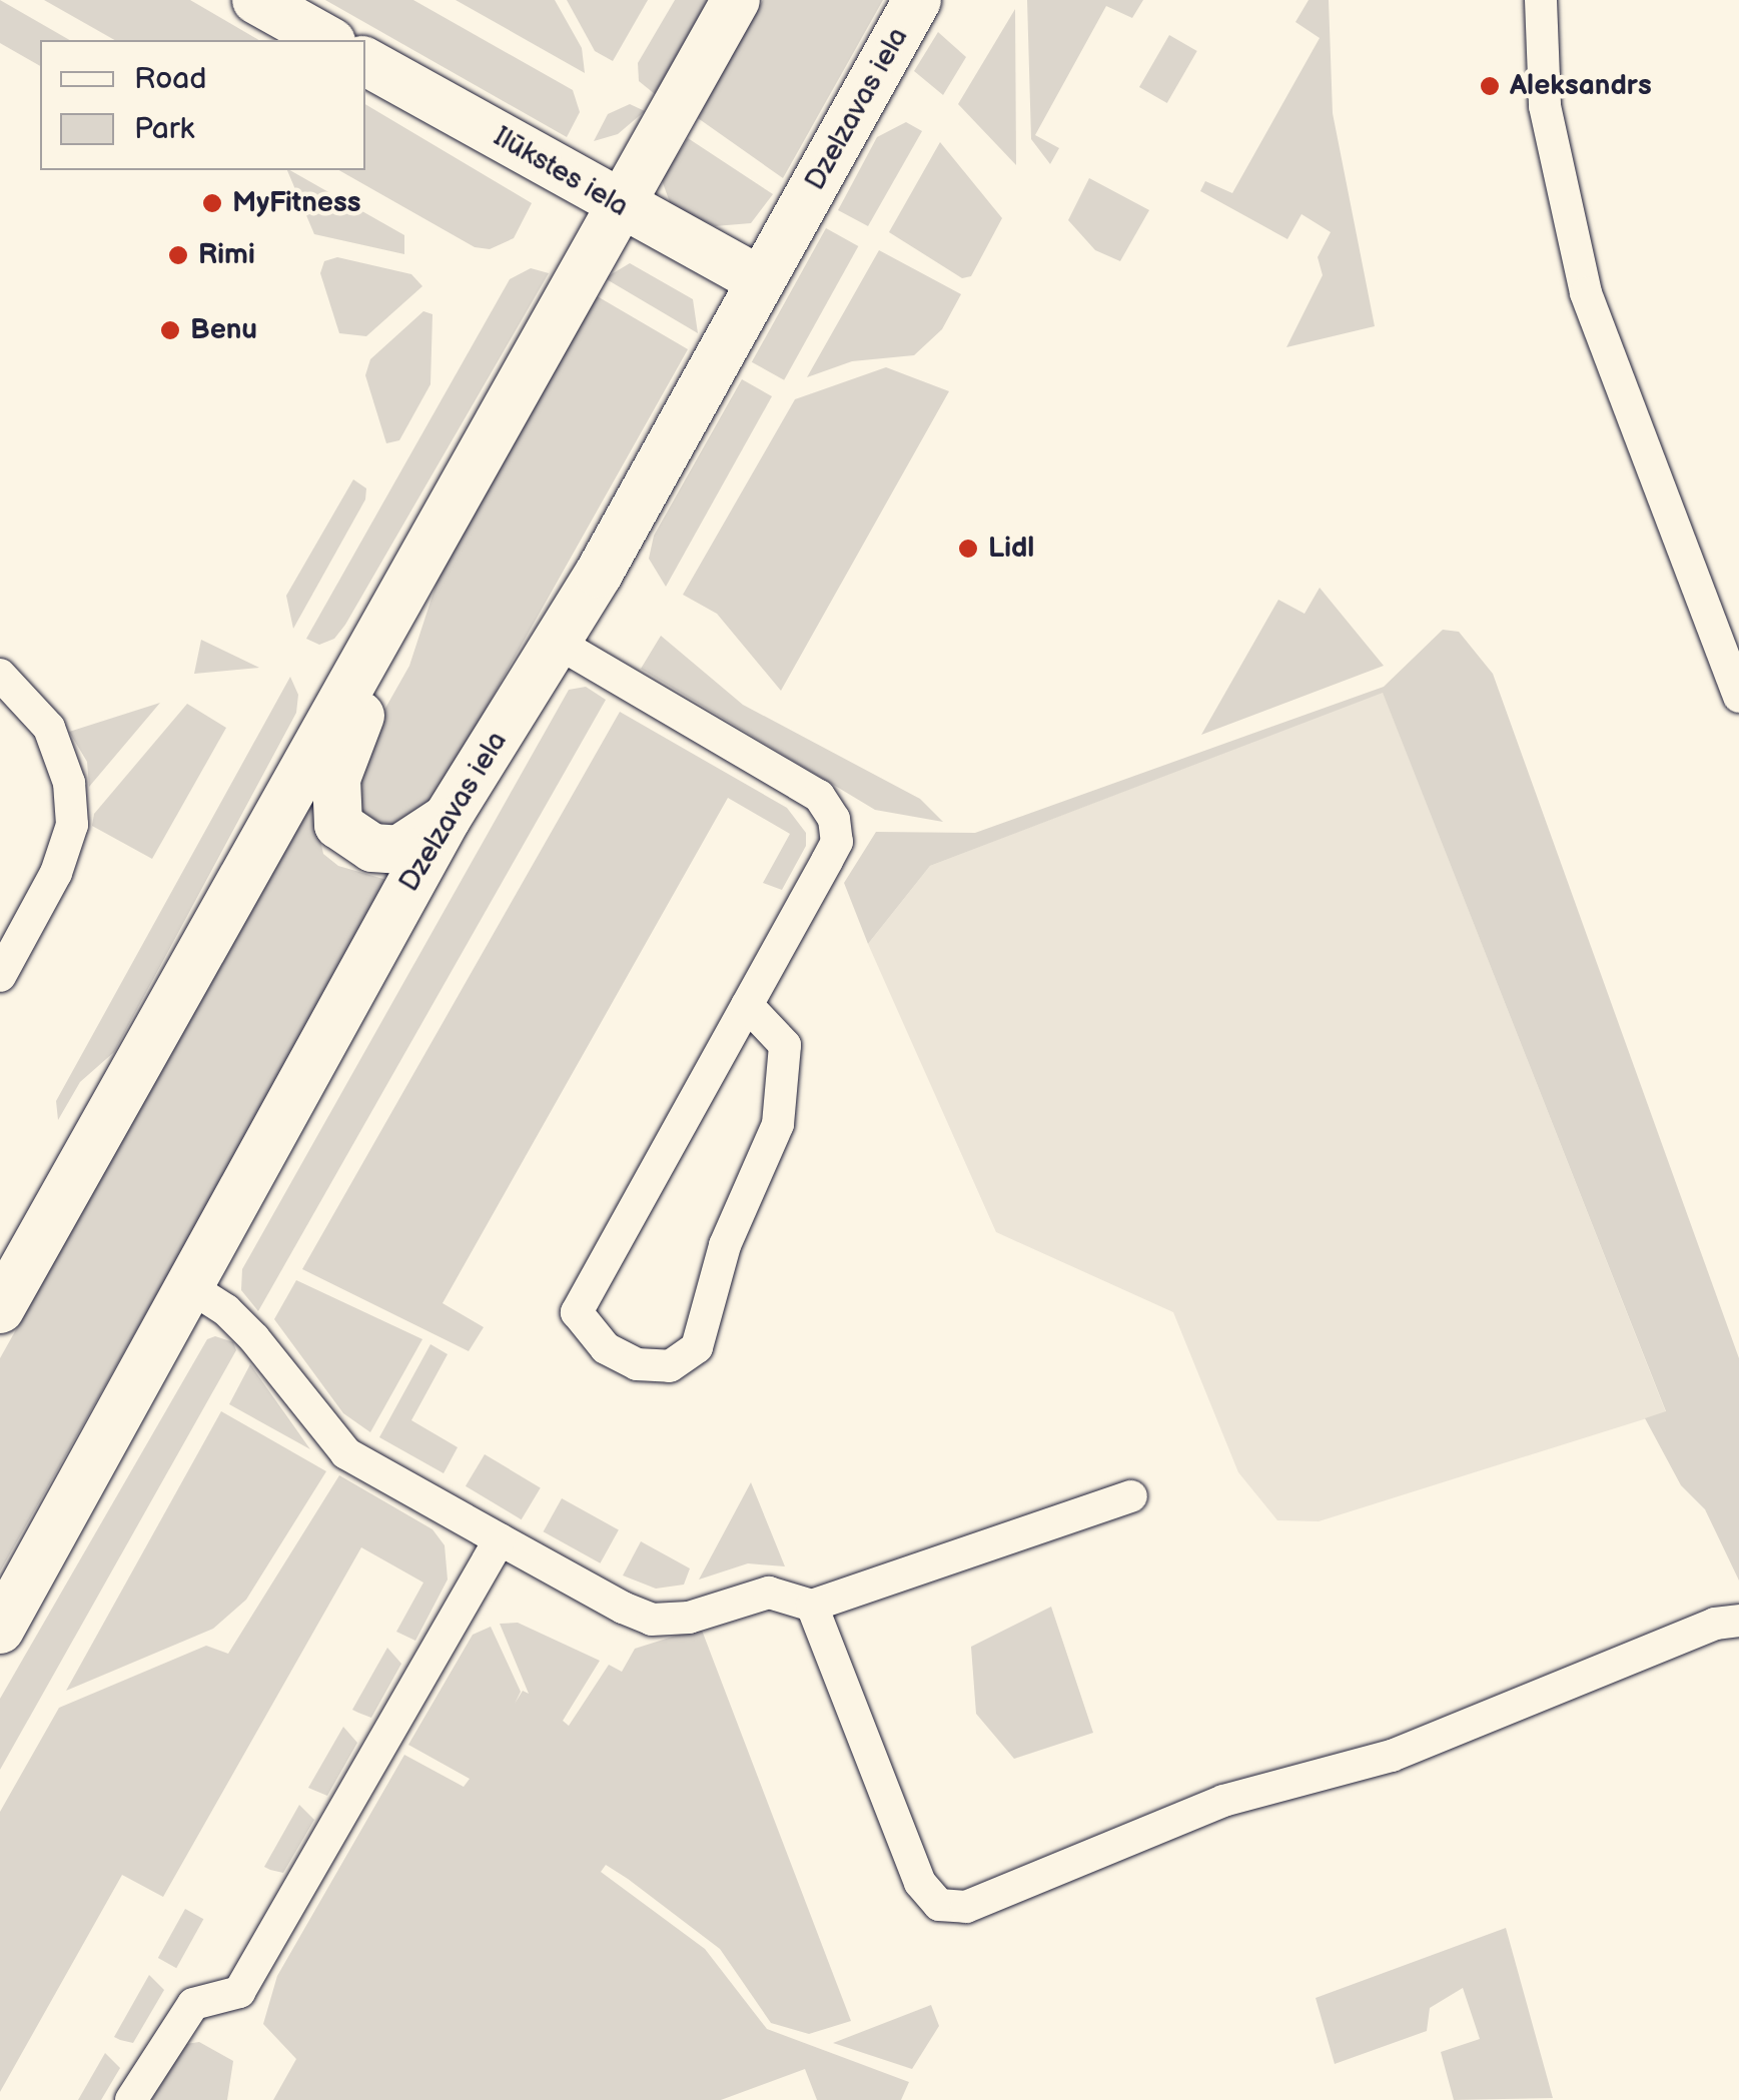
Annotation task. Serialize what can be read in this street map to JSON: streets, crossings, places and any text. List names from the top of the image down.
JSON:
{
  "streets": {
    "main road": ["Dzelzavas iela", "Ilūkstes iela"]
  },
  "crossings": [
    ["Dzelzavas iela", "Ilūkstes iela"]
  ],
  "places": [
    "Aleksandrs",
    "MyFitness",
    "Rimi",
    "Benu",
    "Lidl"
  ],
  "legend": ["Road", "Park"]
}
